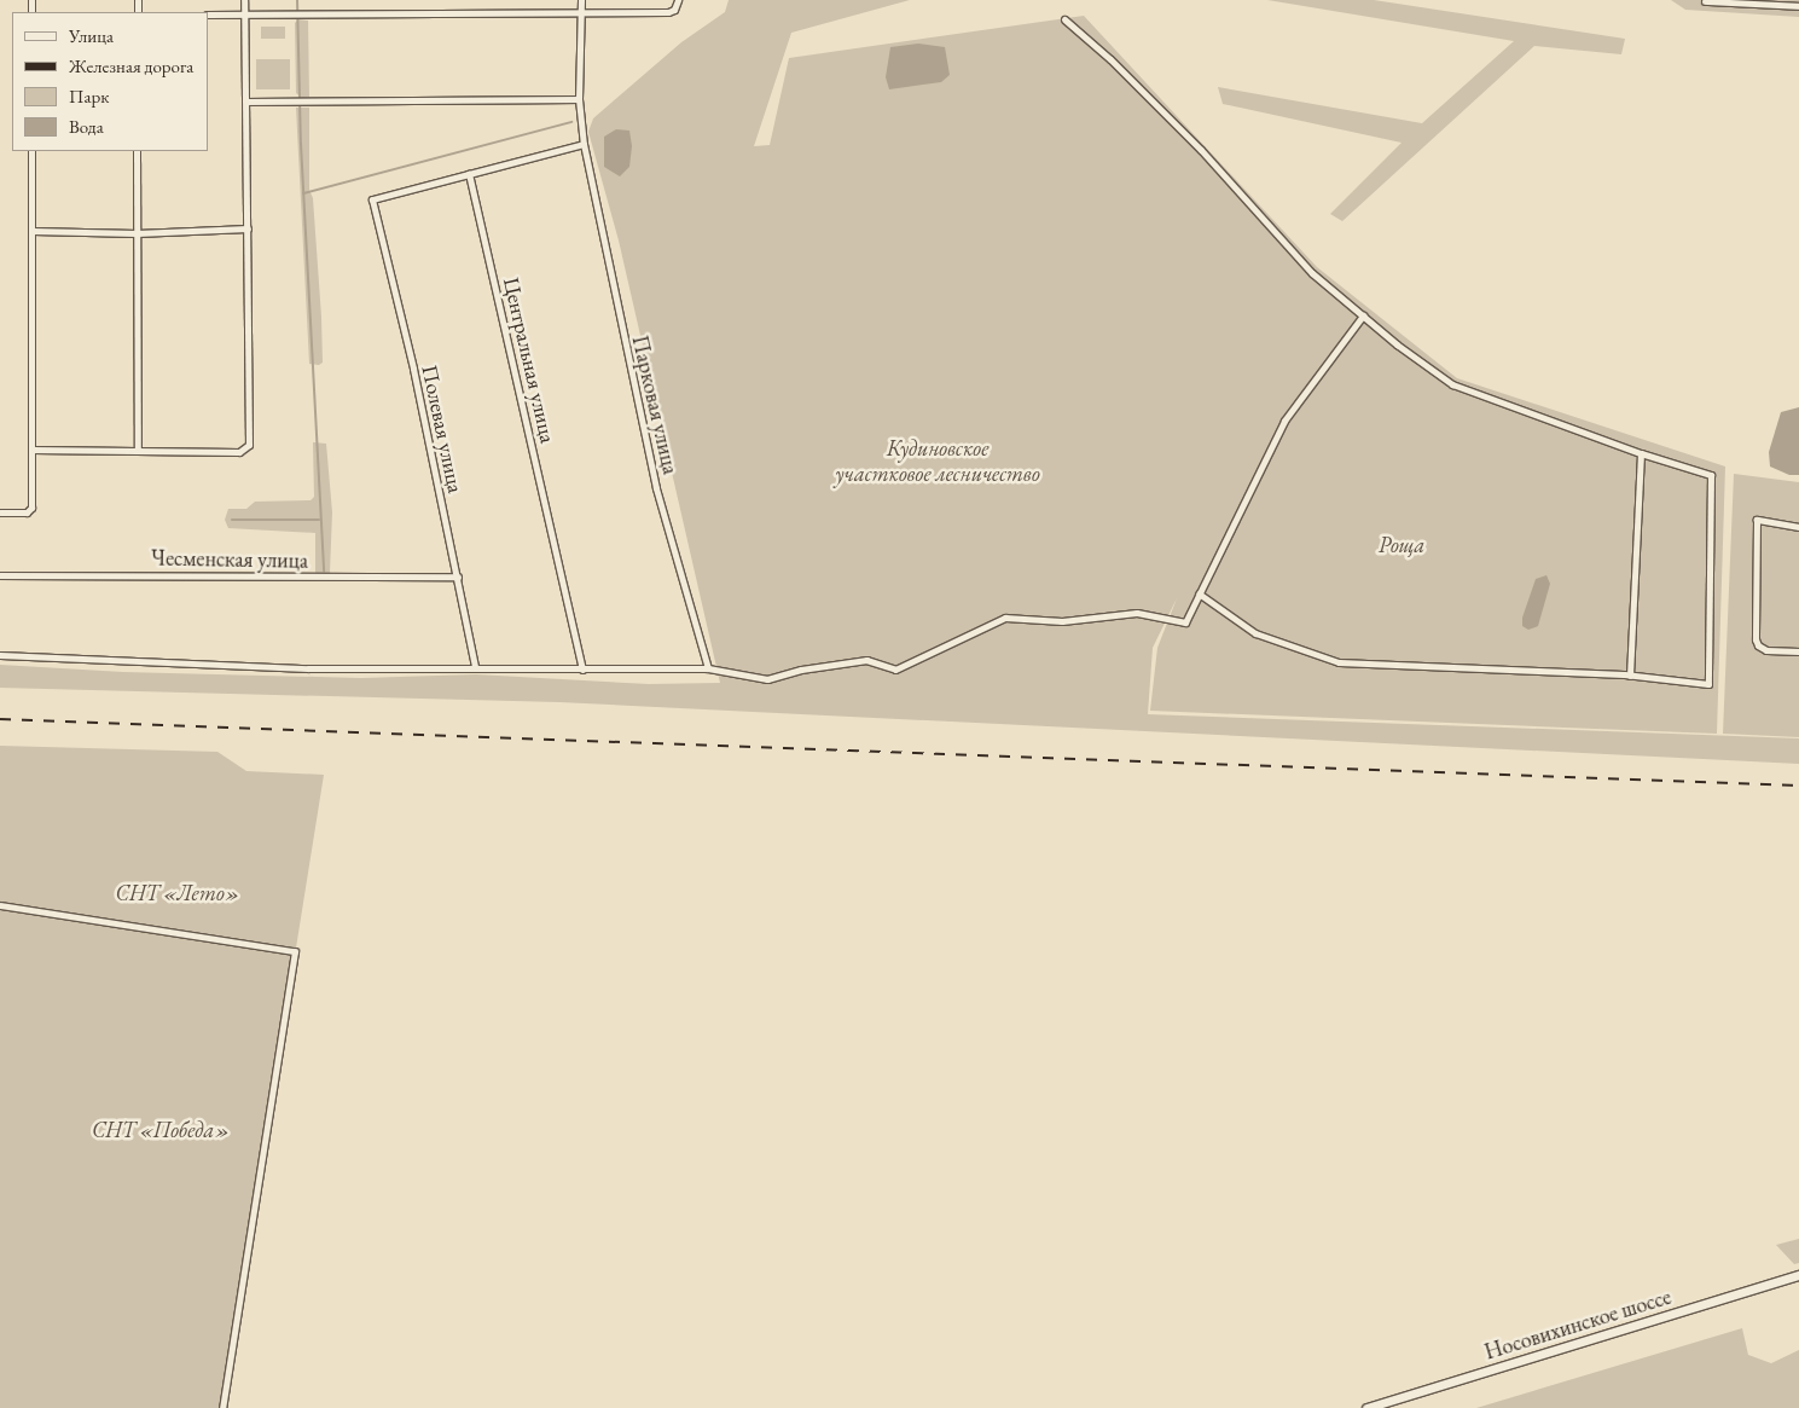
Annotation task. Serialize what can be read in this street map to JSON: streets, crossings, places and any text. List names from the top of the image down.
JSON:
{
  "streets": {
    "main road": ["Носовихинское шоссе"],
    "street": [
      "Центральная улица",
      "Парковая улица",
      "Полевая улица",
      "Чесменская улица"
    ]
  },
  "crossings": [
    ["Центральная улица", "Полевая улица"],
    ["Полевая улица", "Чесменская улица"]
  ],
  "parks": [
    "Кудиновское участковое лесничество",
    "Роща",
    "СНТ «Лето»",
    "СНТ «Победа»"
  ],
  "legend": [
    "Улица",
    "Железная дорога",
    "Парк",
    "Вода"
  ]
}
